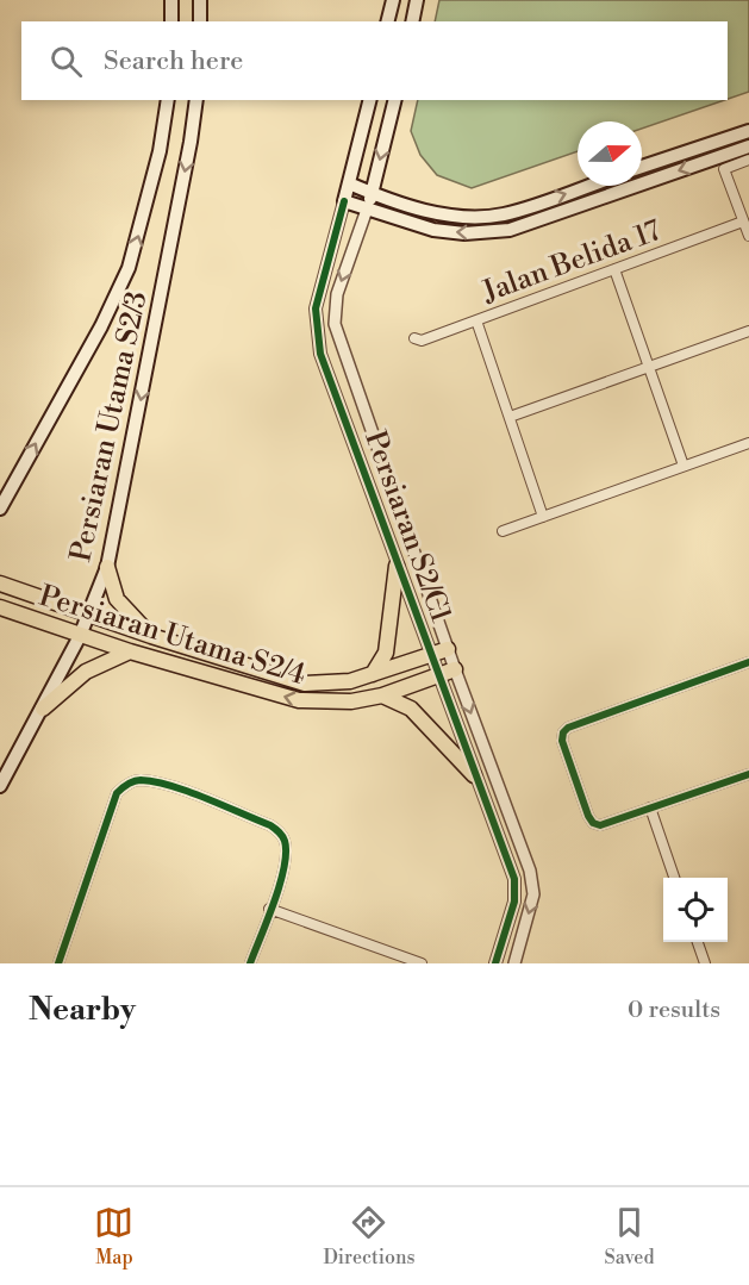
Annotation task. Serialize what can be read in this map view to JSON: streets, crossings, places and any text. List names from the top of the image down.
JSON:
{
  "streets": {
    "main road": ["Persiaran Utama S2/3", "Persiaran S2/C1", "Persiaran Utama S2/4"],
    "street": ["Jalan Belida 17"]
  },
  "crossings": [
    ["Persiaran Utama S2/3", "Persiaran Utama S2/4"],
    ["Persiaran S2/C1", "Persiaran Utama S2/4"]
  ],
  "one_way": ["Persiaran S2/C1"],
  "north": "right",
  "page": {
    "search": "Search here",
    "heading": ["Nearby", "0 results"],
    "nav": ["Map", "Directions", "Saved"]
  }
}
